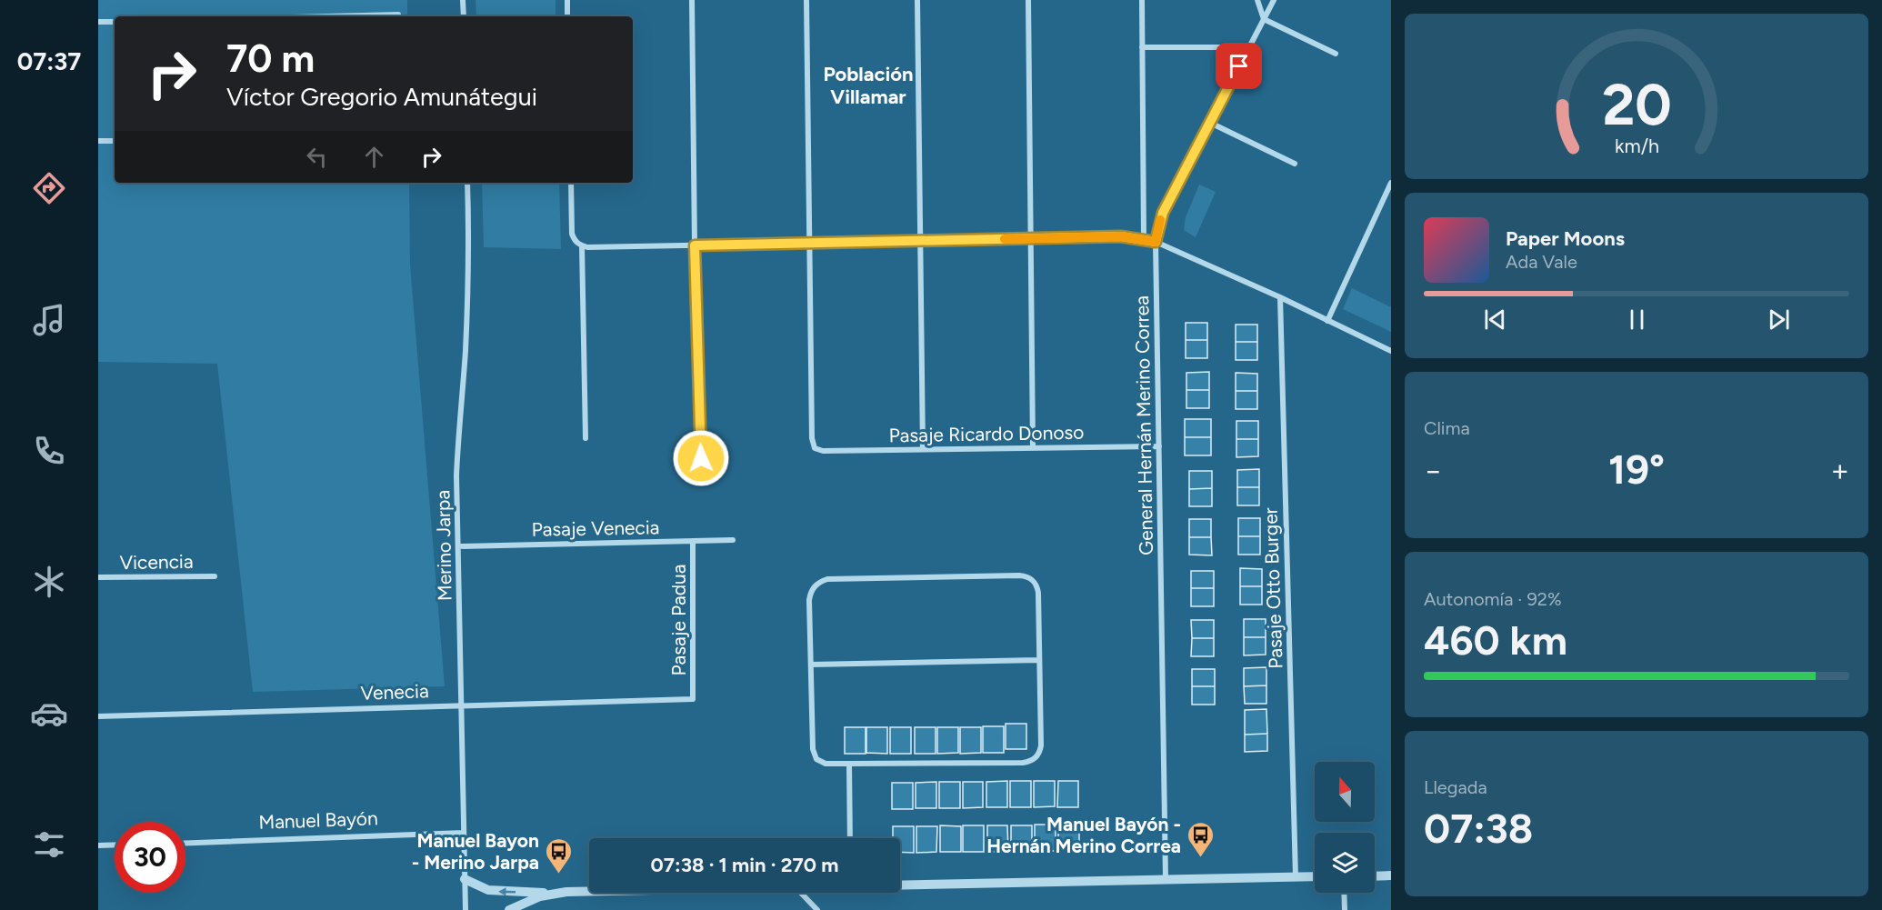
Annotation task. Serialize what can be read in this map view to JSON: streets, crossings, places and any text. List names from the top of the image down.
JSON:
{
  "streets": {
    "street": [
      "General Hernán Merino Correa",
      "Pasaje Ricardo Donoso",
      "Pasaje Venecia",
      "Merino Jarpa",
      "Vicencia",
      "Pasaje Otto Burger",
      "Pasaje Padua",
      "Venecia",
      "Manuel Bayón"
    ]
  },
  "crossings": [
    ["General Hernán Merino Correa", "Pasaje Ricardo Donoso"],
    ["Pasaje Venecia", "Merino Jarpa"],
    ["Pasaje Venecia", "Pasaje Padua"],
    ["Merino Jarpa", "Venecia"],
    ["Merino Jarpa", "Manuel Bayón"],
    ["Pasaje Padua", "Venecia"]
  ],
  "districts": ["Población Villamar"],
  "places": {
    "bus stop": ["Manuel Bayón - Hernán Merino Correa", "Manuel Bayon - Merino Jarpa"]
  },
  "north": "top",
  "page": {
    "tabs": "07:37",
    "turn": ["70 m", "Víctor Gregorio Amunátegui"],
    "song": ["Paper Moons", "Ada Vale"],
    "tile": [
      "Clima",
      ["Autonomía · 92%", "460 km"],
      ["Llegada", "07:38"]
    ],
    "heat": ["−", "19°", "+"],
    "limit": "30",
    "trip": "07:38 · 1 min · 270 m",
    "gauge": ["20", "km/h"]
  }
}
